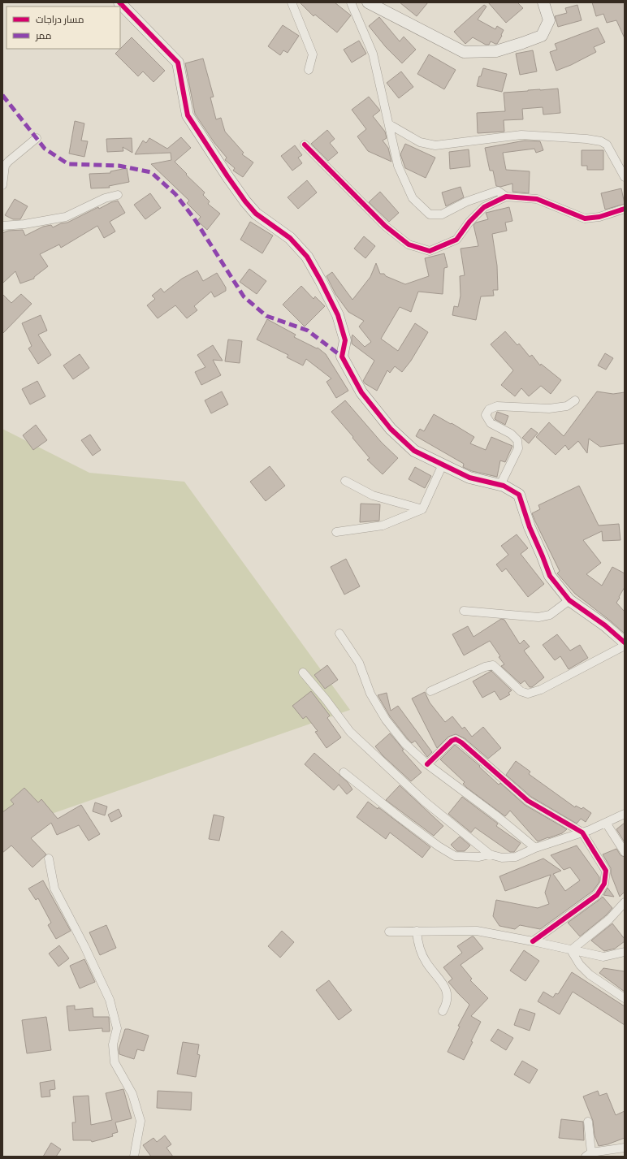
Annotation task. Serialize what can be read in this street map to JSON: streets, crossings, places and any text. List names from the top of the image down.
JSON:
{
  "legend": ["مسار دراجات", "ممر"]
}
